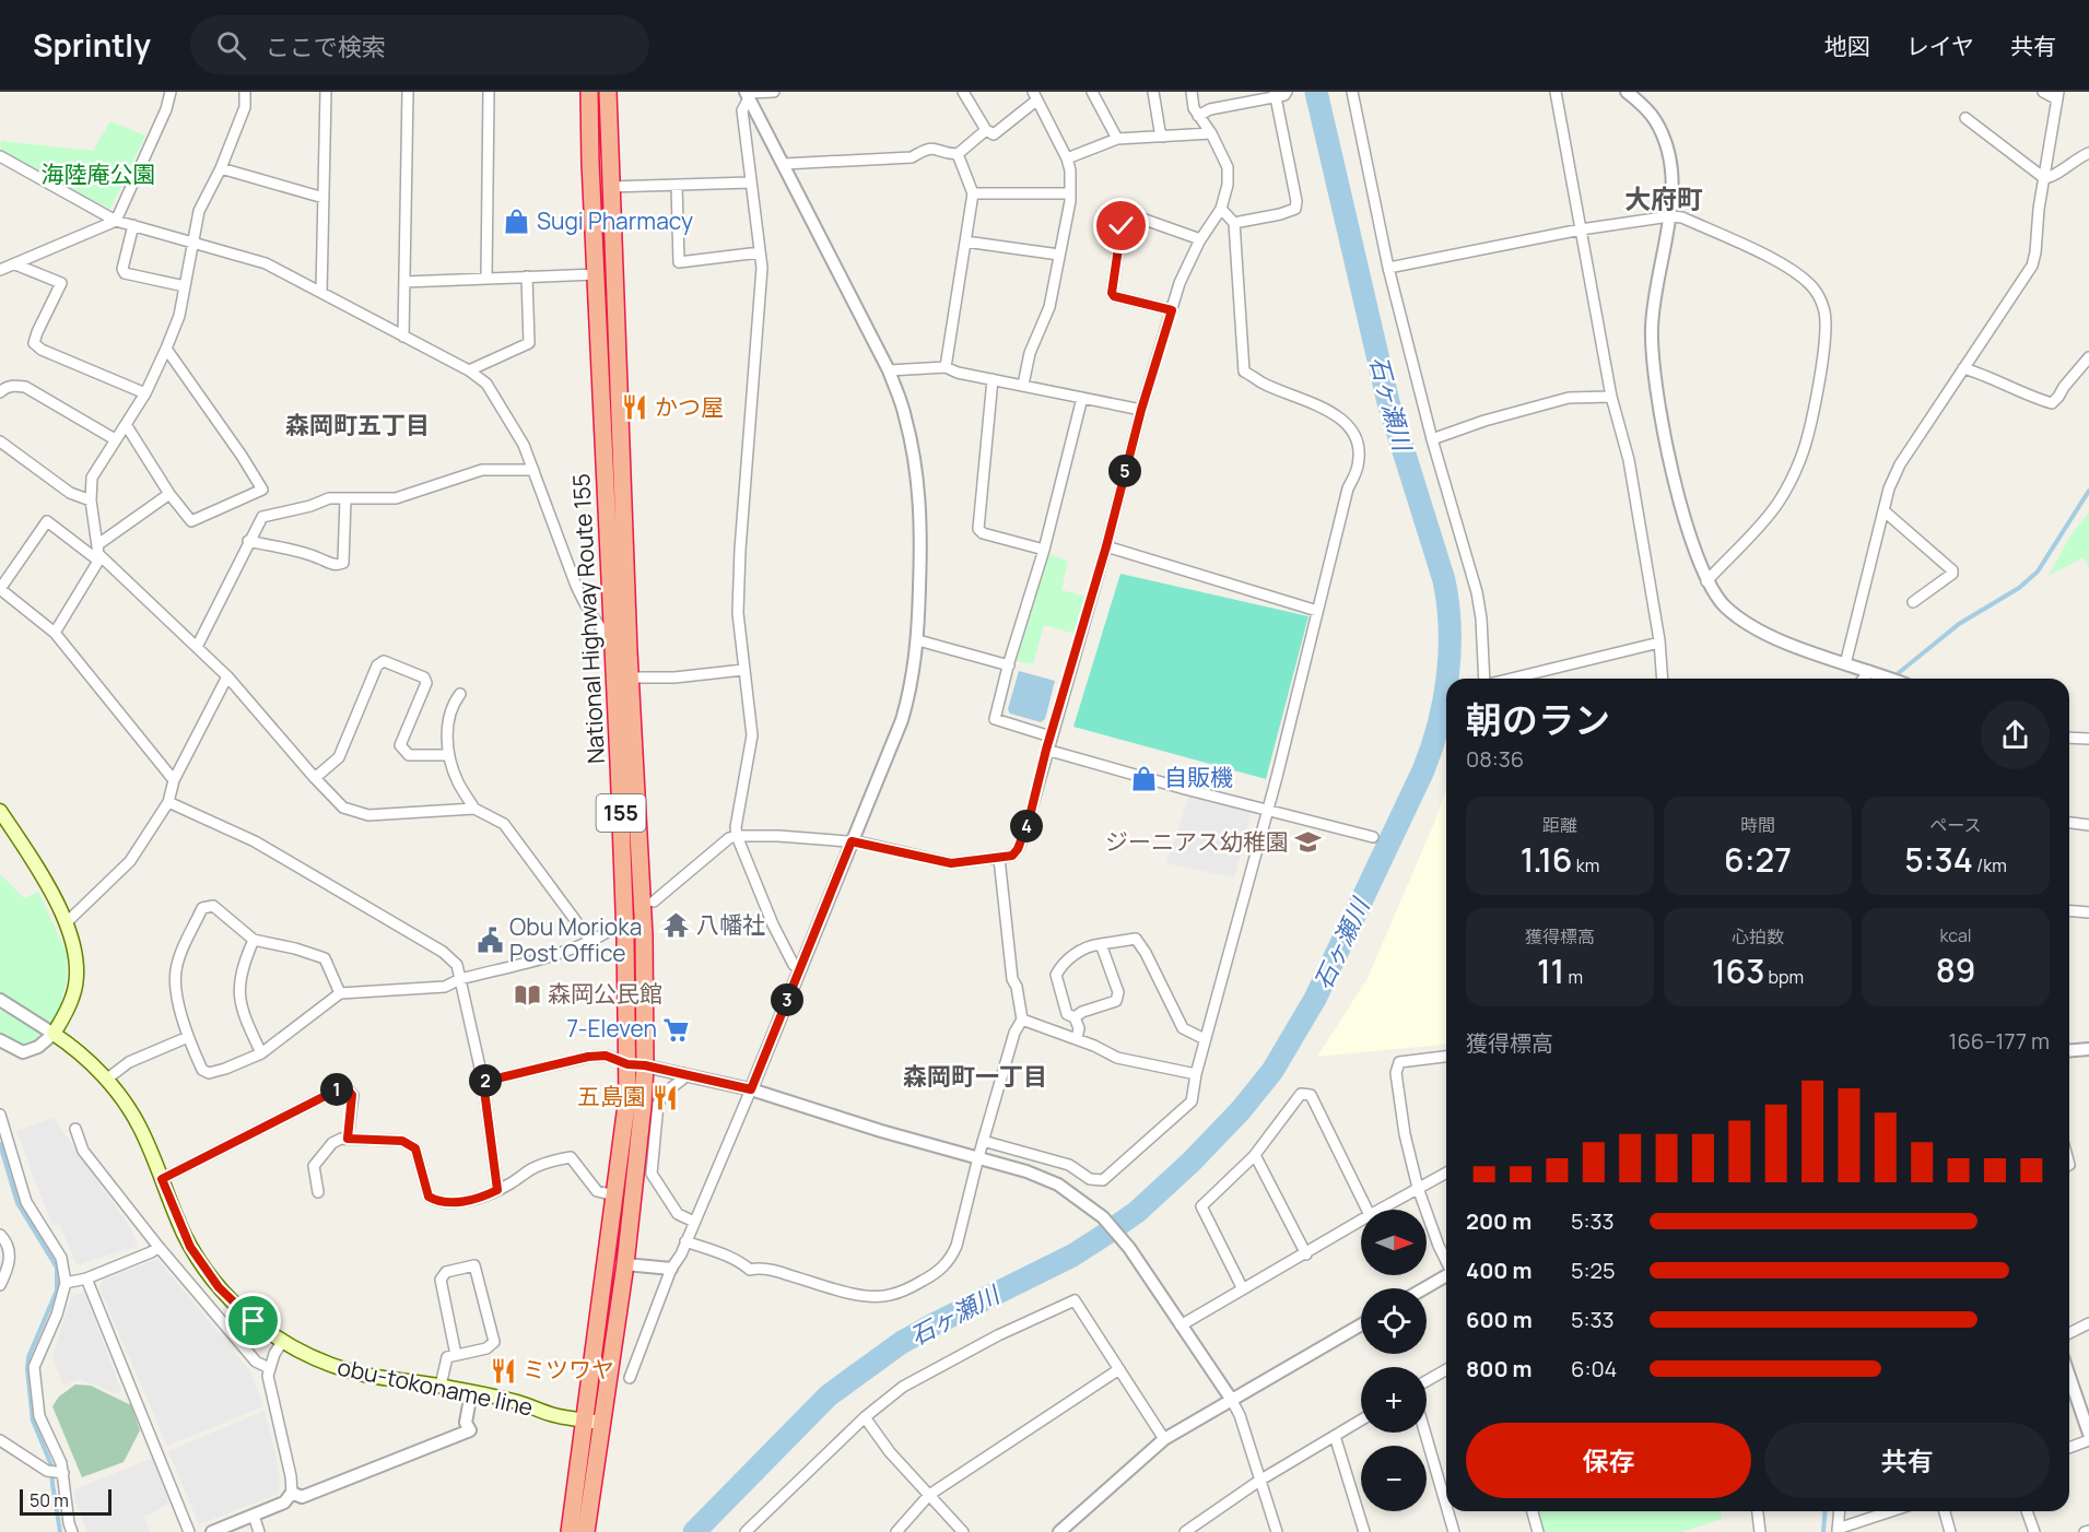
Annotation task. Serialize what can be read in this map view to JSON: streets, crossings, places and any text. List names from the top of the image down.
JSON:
{
  "streets": {
    "highway": ["National Highway Route 155", "155"],
    "main road": ["obu-tokoname line"]
  },
  "crossings": [
    ["National Highway Route 155", "obu-tokoname line"]
  ],
  "districts": ["大府町", "森岡町五丁目", "森岡町一丁目"],
  "water": ["石ヶ瀬川"],
  "parks": ["海陸庵公園"],
  "places": {
    "shop": ["Sugi Pharmacy", "自販機"],
    "restaurant": ["かつ屋", "五島園", "ミツワヤ"],
    "school or university": ["ジーニアス幼稚園"],
    "temple": ["八幡社"],
    "public building": ["Obu Morioka Post Office"],
    "library": ["森岡公民館"],
    "supermarket": ["7-Eleven"]
  },
  "scale_bar": "50 m",
  "north": "right",
  "page": {
    "header": "Sprintly",
    "search": "ここで検索",
    "nav": ["地図", "レイヤ", "共有"],
    "pins": [
      "5",
      "4",
      "3",
      "2",
      "1"
    ],
    "heading": ["朝のラン", "08:36"],
    "stats": [
      ["距離", "1.16 km"],
      ["時間", "6:27"],
      ["ペース", "5:34 /km"],
      ["獲得標高", "11 m"],
      ["心拍数", "163 bpm"],
      ["kcal", "89"]
    ],
    "chart": ["獲得標高", "166–177 m"],
    "list": [
      {
        "name": "200 m",
        "note": "5:33"
      },
      {
        "name": "400 m",
        "note": "5:25"
      },
      {
        "name": "600 m",
        "note": "5:33"
      },
      {
        "name": "800 m",
        "note": "6:04"
      }
    ],
    "map_buttons": ["+", "−"],
    "buttons": ["保存", "共有"],
    "scale": "50 m"
  }
}
